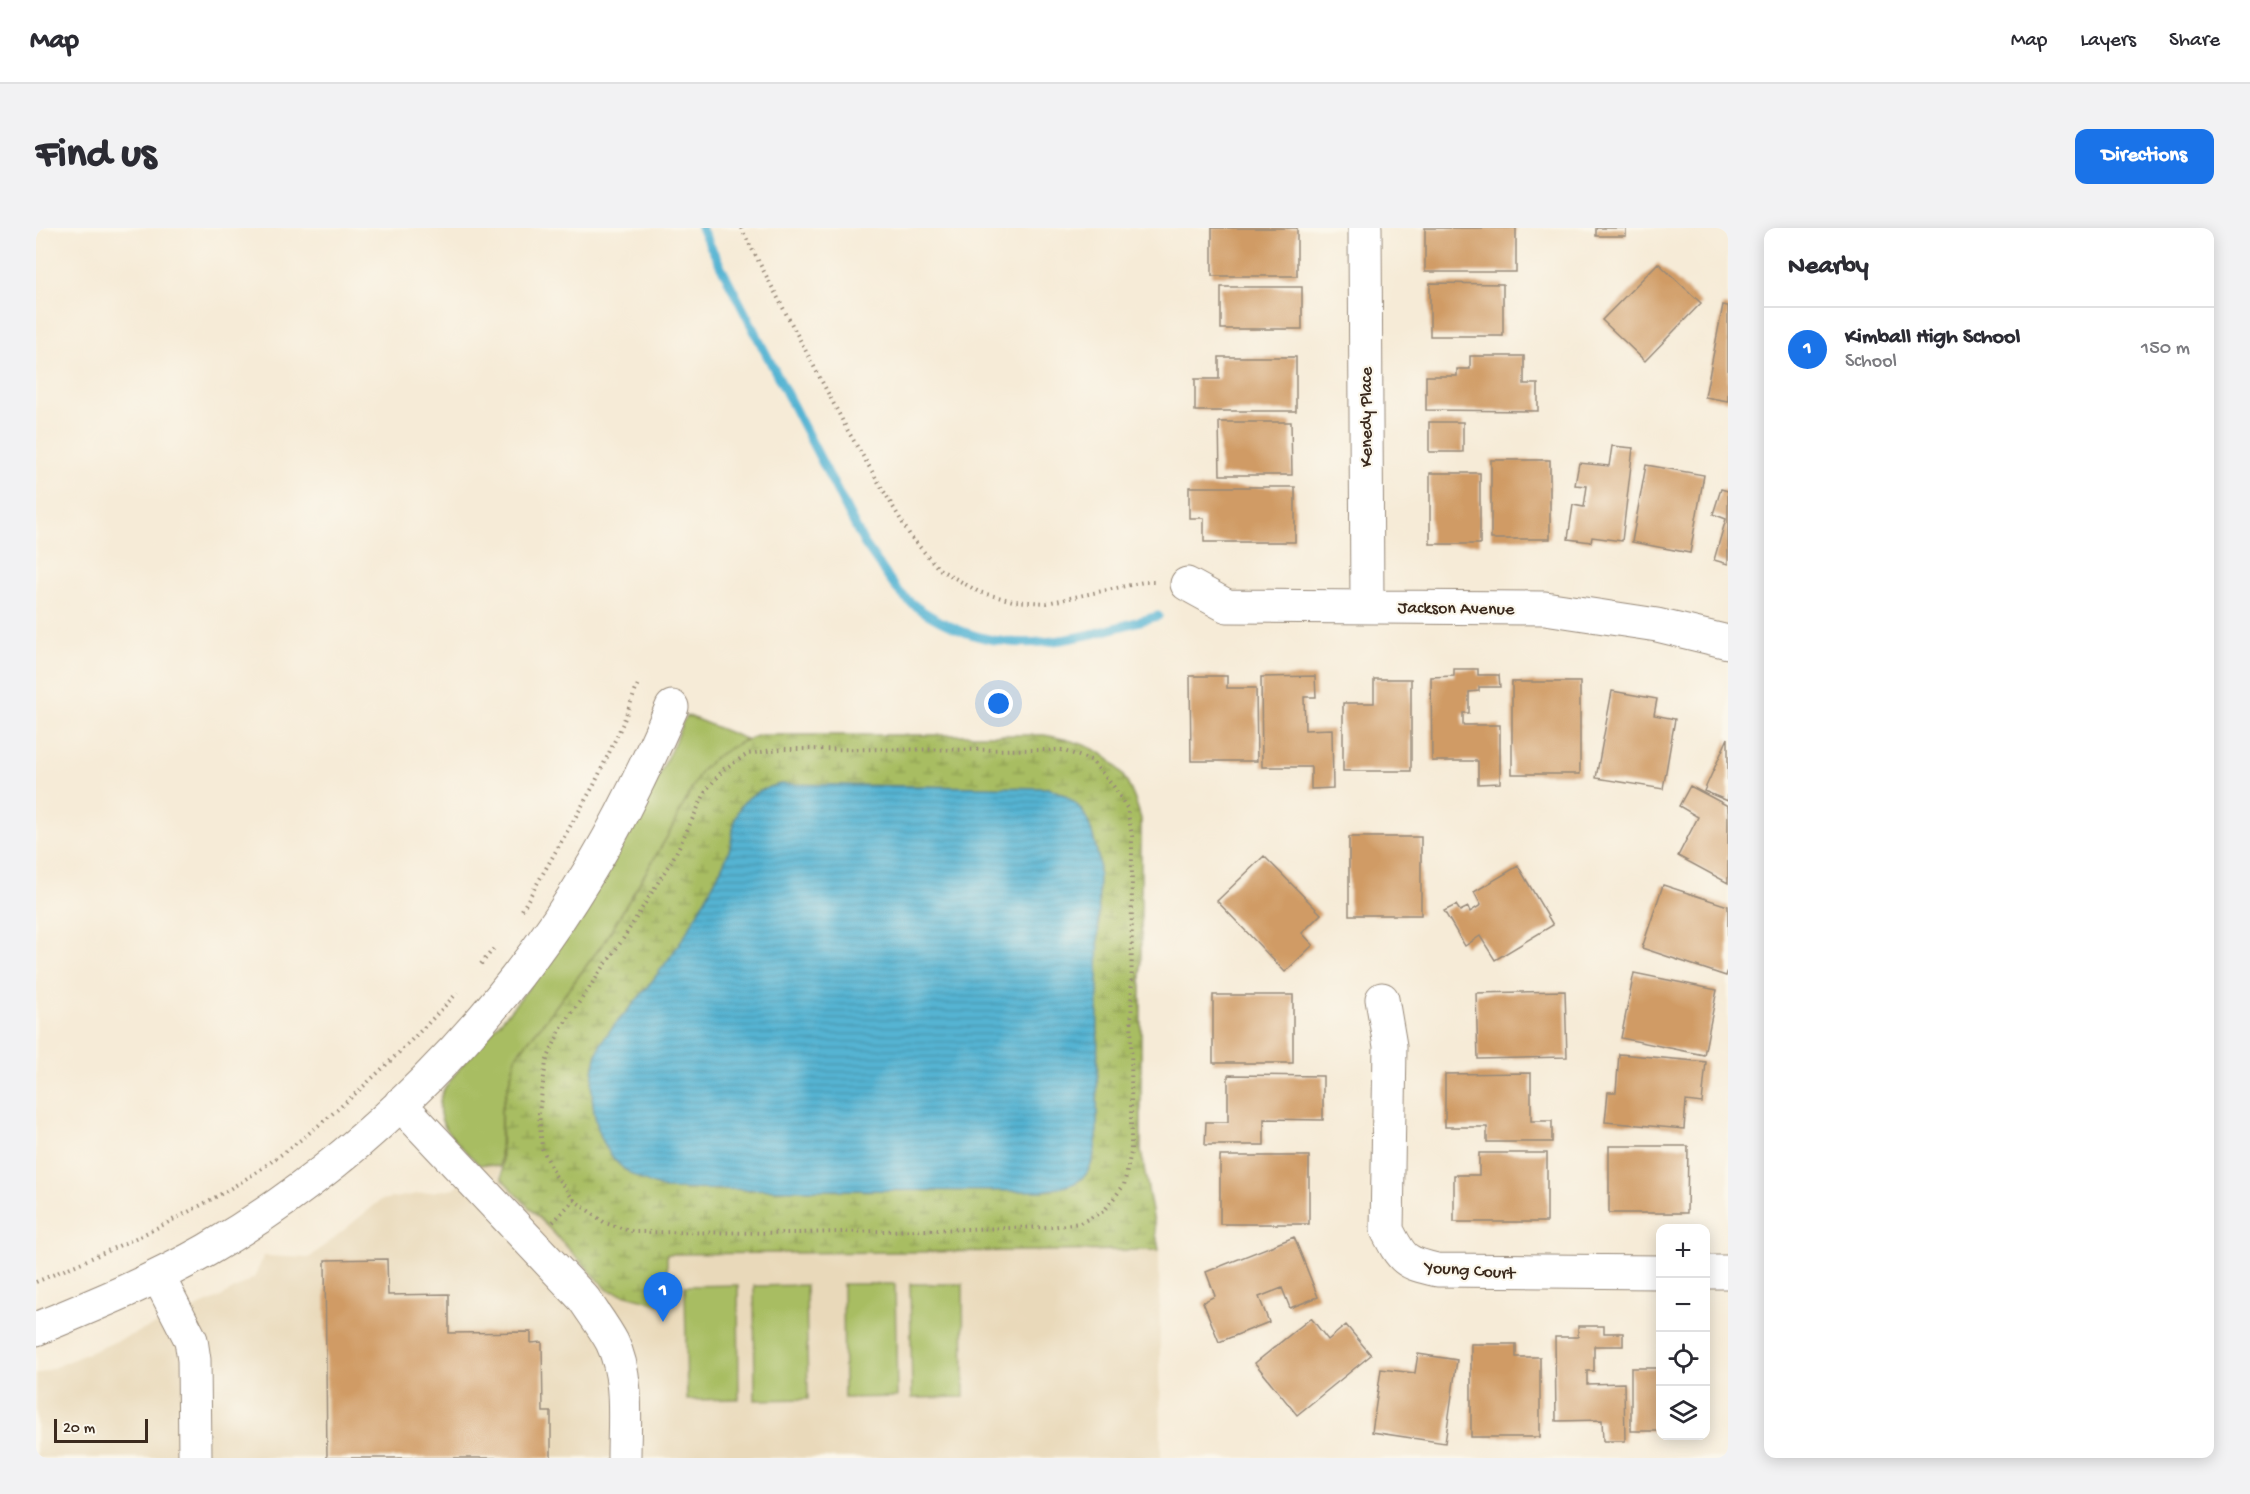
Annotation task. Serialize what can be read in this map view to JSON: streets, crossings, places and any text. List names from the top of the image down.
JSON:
{
  "streets": {
    "street": ["Kenedy Place", "Jackson Avenue", "Young Court"]
  },
  "crossings": [
    ["Kenedy Place", "Jackson Avenue"]
  ],
  "scale_bar": "20 m",
  "page": {
    "header": "Map",
    "nav": ["Map", "Layers", "Share"],
    "buttons": "Directions",
    "title": "Find us",
    "heading": "Nearby",
    "list": [
      {
        "mark": "1",
        "name": "Kimball High School",
        "note": "School",
        "value": "150 m"
      }
    ],
    "map_buttons": ["+", "−"],
    "pins": "1",
    "scale": "20 m"
  }
}
